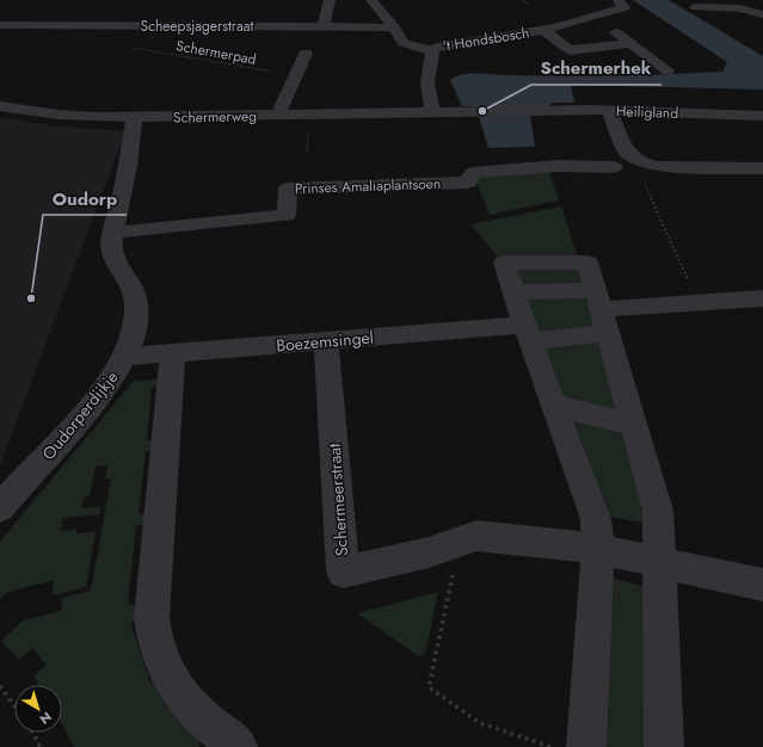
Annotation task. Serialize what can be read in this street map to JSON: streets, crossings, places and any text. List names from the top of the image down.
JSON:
{
  "streets": {
    "street": [
      "Scheepsjagerstraat",
      "'t Hondsbosch",
      "Heiligland",
      "Schermerweg",
      "Prinses Amaliaplantsoen",
      "Boezemsingel",
      "Oudorperdijkje",
      "Schermeerstraat"
    ],
    "path": ["Schermerpad"]
  },
  "crossings": [
    ["Heiligland", "Schermerweg"],
    ["Schermerweg", "Oudorperdijkje"],
    ["Prinses Amaliaplantsoen", "Oudorperdijkje"],
    ["Boezemsingel", "Oudorperdijkje"],
    ["Boezemsingel", "Schermeerstraat"]
  ],
  "places": ["Schermerhek", "Oudorp"],
  "north": "bottom right"
}
